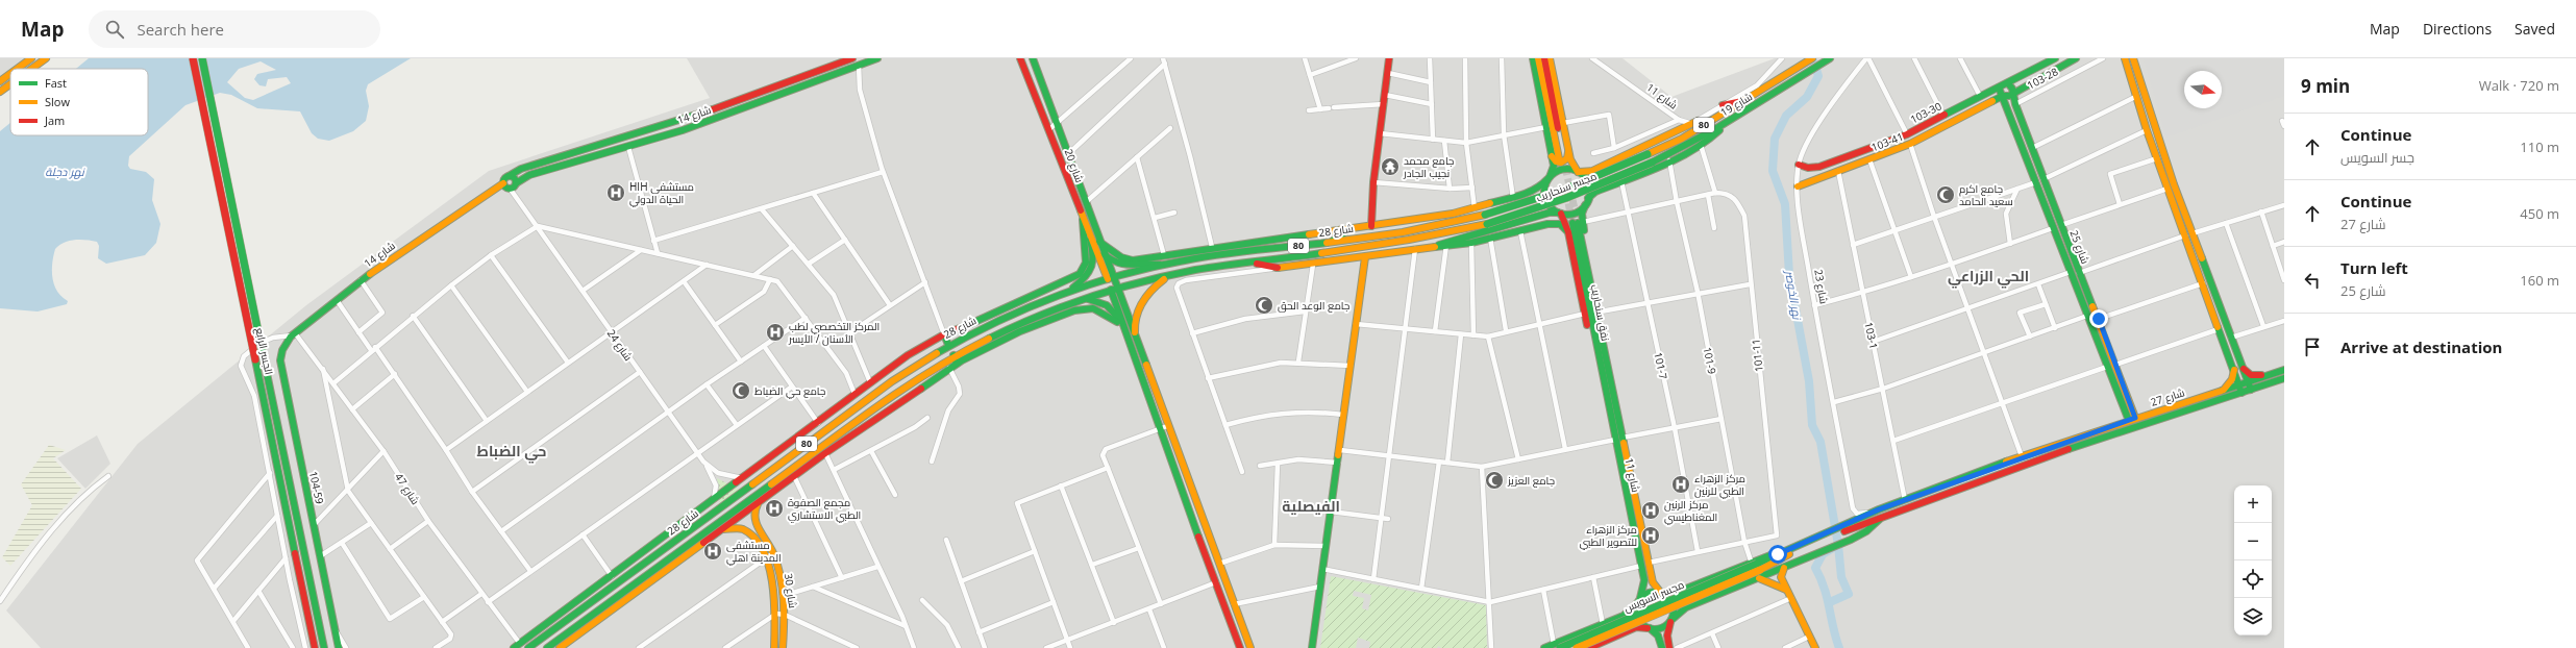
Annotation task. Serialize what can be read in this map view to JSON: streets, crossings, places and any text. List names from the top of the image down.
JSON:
{
  "streets": {
    "main road": [
      "103-28",
      "شارع 11",
      "شارع 19",
      "103-30",
      "شارع 14",
      "80",
      "103-41",
      "شارع 20",
      "مجسر سنحاريب",
      "شارع 28",
      "شارع 25",
      "نفق سنحاريب",
      "الجسر الرابع",
      "شارع 27",
      "104-59",
      "شارع 30",
      "مجسر السويس"
    ],
    "street": [
      "شارع 23",
      "103-1",
      "شارع 24",
      "101-11",
      "101-9",
      "101-7",
      "شارع 47"
    ]
  },
  "crossings": [
    ["103-28", "103-30"],
    ["103-28", "103-41"],
    ["103-28", "شارع 25"],
    ["شارع 11", "نفق سنحاريب"],
    ["شارع 19", "مجسر سنحاريب"],
    ["103-30", "103-41"],
    ["103-30", "شارع 25"],
    ["103-30", "شارع 23"],
    ["شارع 14", "شارع 24"],
    ["شارع 14", "104-59"],
    ["شارع 14", "شارع 47"],
    ["103-41", "شارع 25"],
    ["103-41", "شارع 23"],
    ["103-41", "103-1"],
    ["شارع 20", "شارع 28"],
    ["مجسر سنحاريب", "شارع 28"],
    ["شارع 25", "شارع 27"],
    ["شارع 23", "شارع 27"],
    ["103-1", "شارع 27"],
    ["101-11", "101-9"],
    ["101-9", "مجسر السويس"],
    ["104-59", "شارع 47"]
  ],
  "districts": ["الحي الزراعي", "حي الضباط", "الفيصلية"],
  "water": ["نهر دجلة", "نهر الخوصر"],
  "places": {
    "temple": ["جامع محمد نجيب الجادر"],
    "hospital": [
      "HIH مستشفى الحياة الدولي",
      "المركز التخصصي لطب الأسنان / الأيسر",
      "مركز الزهراء الطبي للرنين",
      "مجمع الصفوة الطبي الاستشاري",
      "مركز الرنين المغناطيسي",
      "مركز الزهراء للتصوير الطبي",
      "مستشفى المدينة اهلي"
    ],
    "mosque": [
      "جامع اكرم سعيد الحامد",
      "جامع الوعد الحق",
      "جامع حي الضباط",
      "جامع العزيز"
    ]
  },
  "legend": ["Fast", "Slow", "Jam"],
  "north": "right",
  "page": {
    "header": "Map",
    "search": "Search here",
    "nav": ["Map", "Directions", "Saved"],
    "heading": ["9 min", "Walk · 720 m"],
    "list": [
      ["Continue", "جسر السويس", "110 m"],
      ["Continue", "شارع 27", "450 m"],
      ["Turn left", "شارع 25", "160 m"],
      "Arrive at destination"
    ],
    "map_buttons": ["+", "−"]
  }
}
